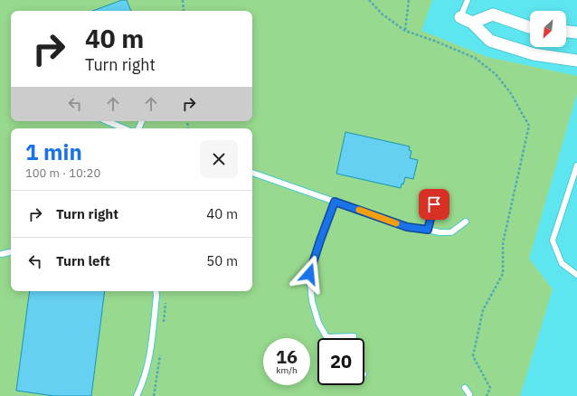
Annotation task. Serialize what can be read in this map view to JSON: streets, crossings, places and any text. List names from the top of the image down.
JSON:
{
  "north": "bottom left",
  "page": {
    "turn": ["40 m", "Turn right"],
    "heading": ["1 min", "100 m · 10:20"],
    "list": [
      {
        "name": "Turn right",
        "value": "40 m"
      },
      {
        "name": "Turn left",
        "value": "50 m"
      }
    ],
    "speed": "16 km/h",
    "limit": "20"
  }
}
